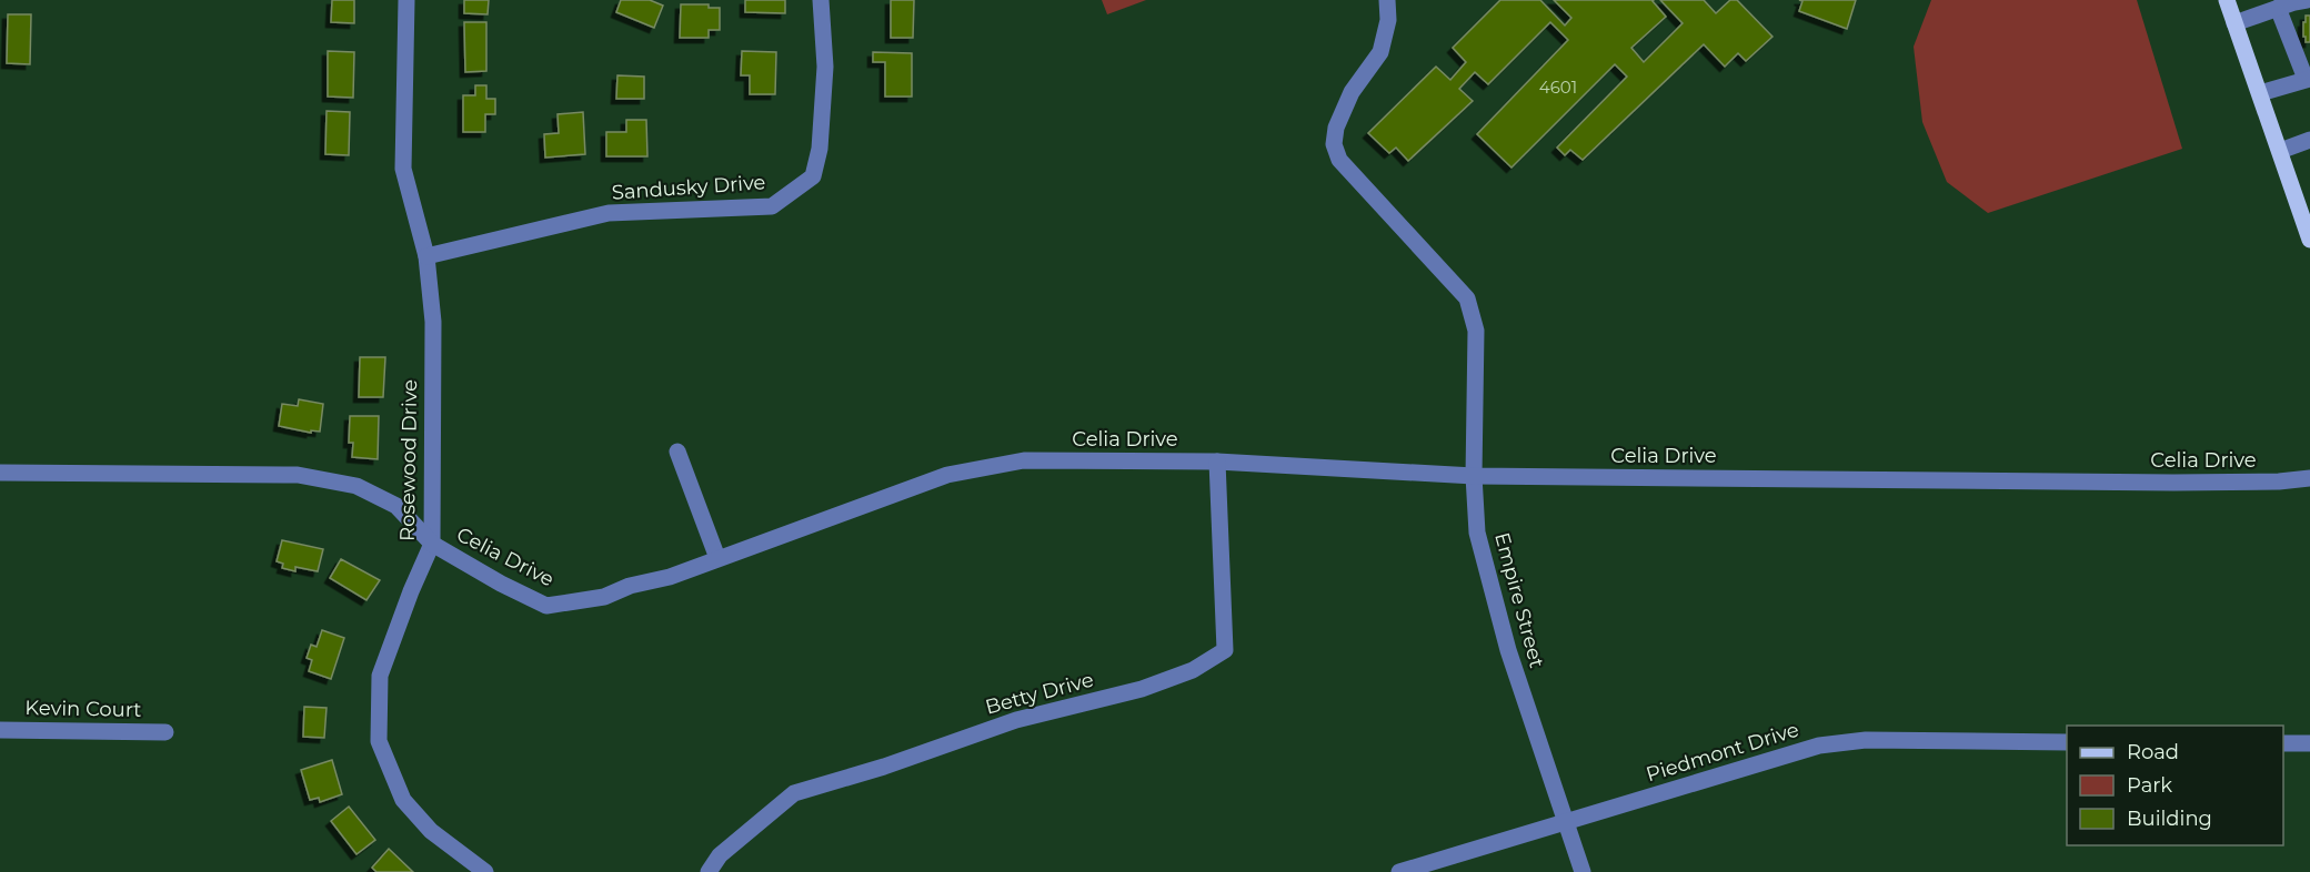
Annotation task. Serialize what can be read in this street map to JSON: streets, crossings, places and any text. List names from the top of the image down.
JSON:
{
  "streets": {
    "street": [
      "Sandusky Drive",
      "Celia Drive",
      "Rosewood Drive",
      "Empire Street",
      "Betty Drive",
      "Kevin Court",
      "Piedmont Drive"
    ]
  },
  "crossings": [
    ["Sandusky Drive", "Rosewood Drive"],
    ["Celia Drive", "Rosewood Drive"],
    ["Celia Drive", "Empire Street"],
    ["Celia Drive", "Betty Drive"],
    ["Empire Street", "Piedmont Drive"]
  ],
  "house_numbers": ["4601"],
  "legend": ["Road", "Park", "Building"]
}
